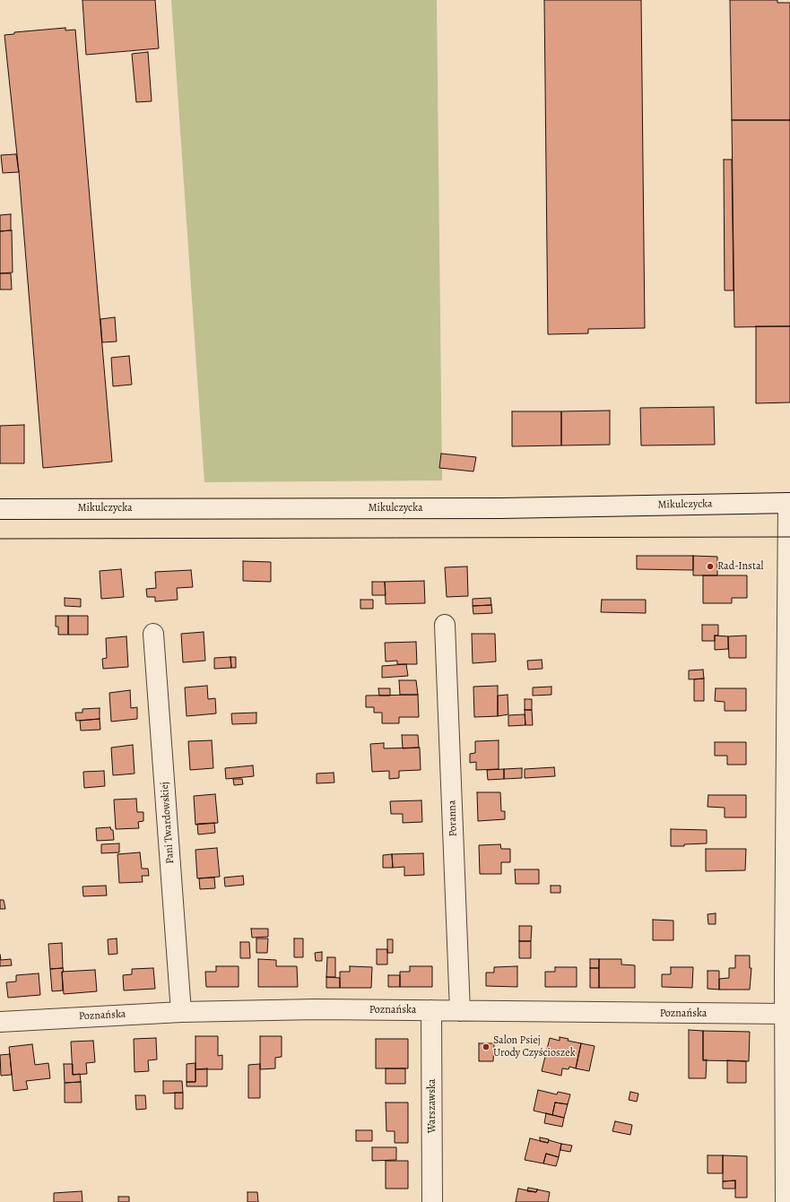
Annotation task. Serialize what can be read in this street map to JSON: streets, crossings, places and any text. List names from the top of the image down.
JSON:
{
  "streets": {
    "street": [
      "Mikulczycka",
      "Poranna",
      "Pani Twardowskiej",
      "Poznańska",
      "Warszawska"
    ]
  },
  "crossings": [
    ["Poranna", "Poznańska"],
    ["Pani Twardowskiej", "Poznańska"],
    ["Poznańska", "Warszawska"]
  ],
  "places": ["Rad-Instal", "Salon Psiej Urody Czyścioszek"]
}
